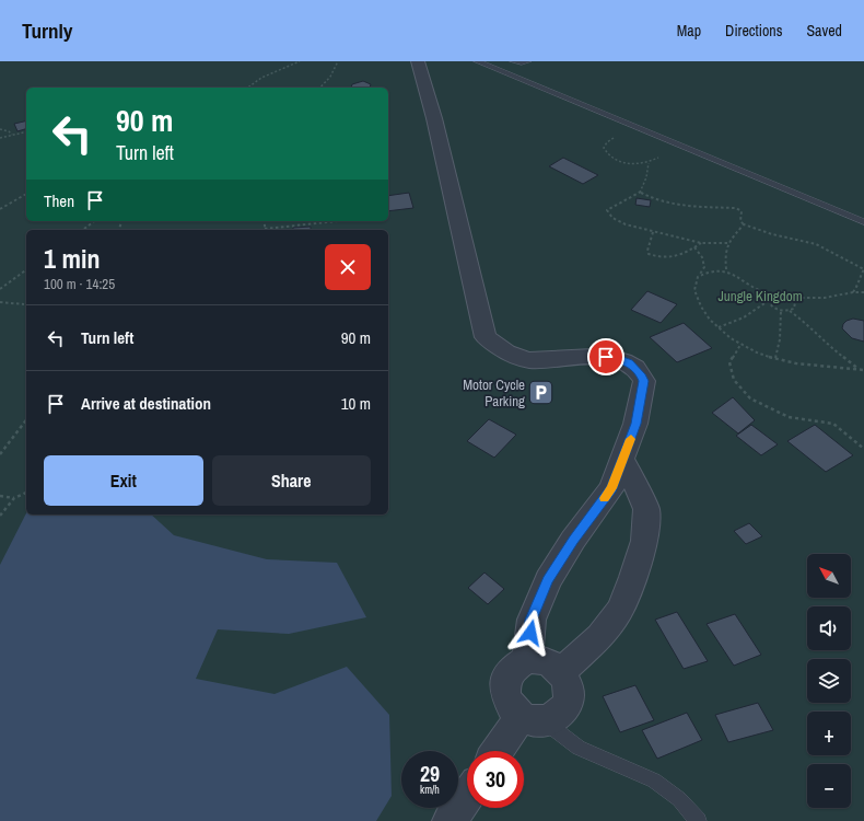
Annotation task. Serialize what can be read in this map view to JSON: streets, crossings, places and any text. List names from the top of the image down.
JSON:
{
  "parks": ["Jungle Kingdom"],
  "places": {
    "parking": ["Motor Cycle Parking"]
  },
  "north": "top left",
  "page": {
    "header": "Turnly",
    "nav": ["Map", "Directions", "Saved"],
    "turn": ["90 m", "Turn left"],
    "then": "Then",
    "heading": ["1 min", "100 m · 14:25"],
    "list": [
      {
        "name": "Turn left",
        "value": "90 m"
      },
      {
        "name": "Arrive at destination",
        "value": "10 m"
      }
    ],
    "buttons": ["Exit", "Share"],
    "map_buttons": ["+", "−"],
    "speed": "29 km/h",
    "limit": "30"
  }
}
